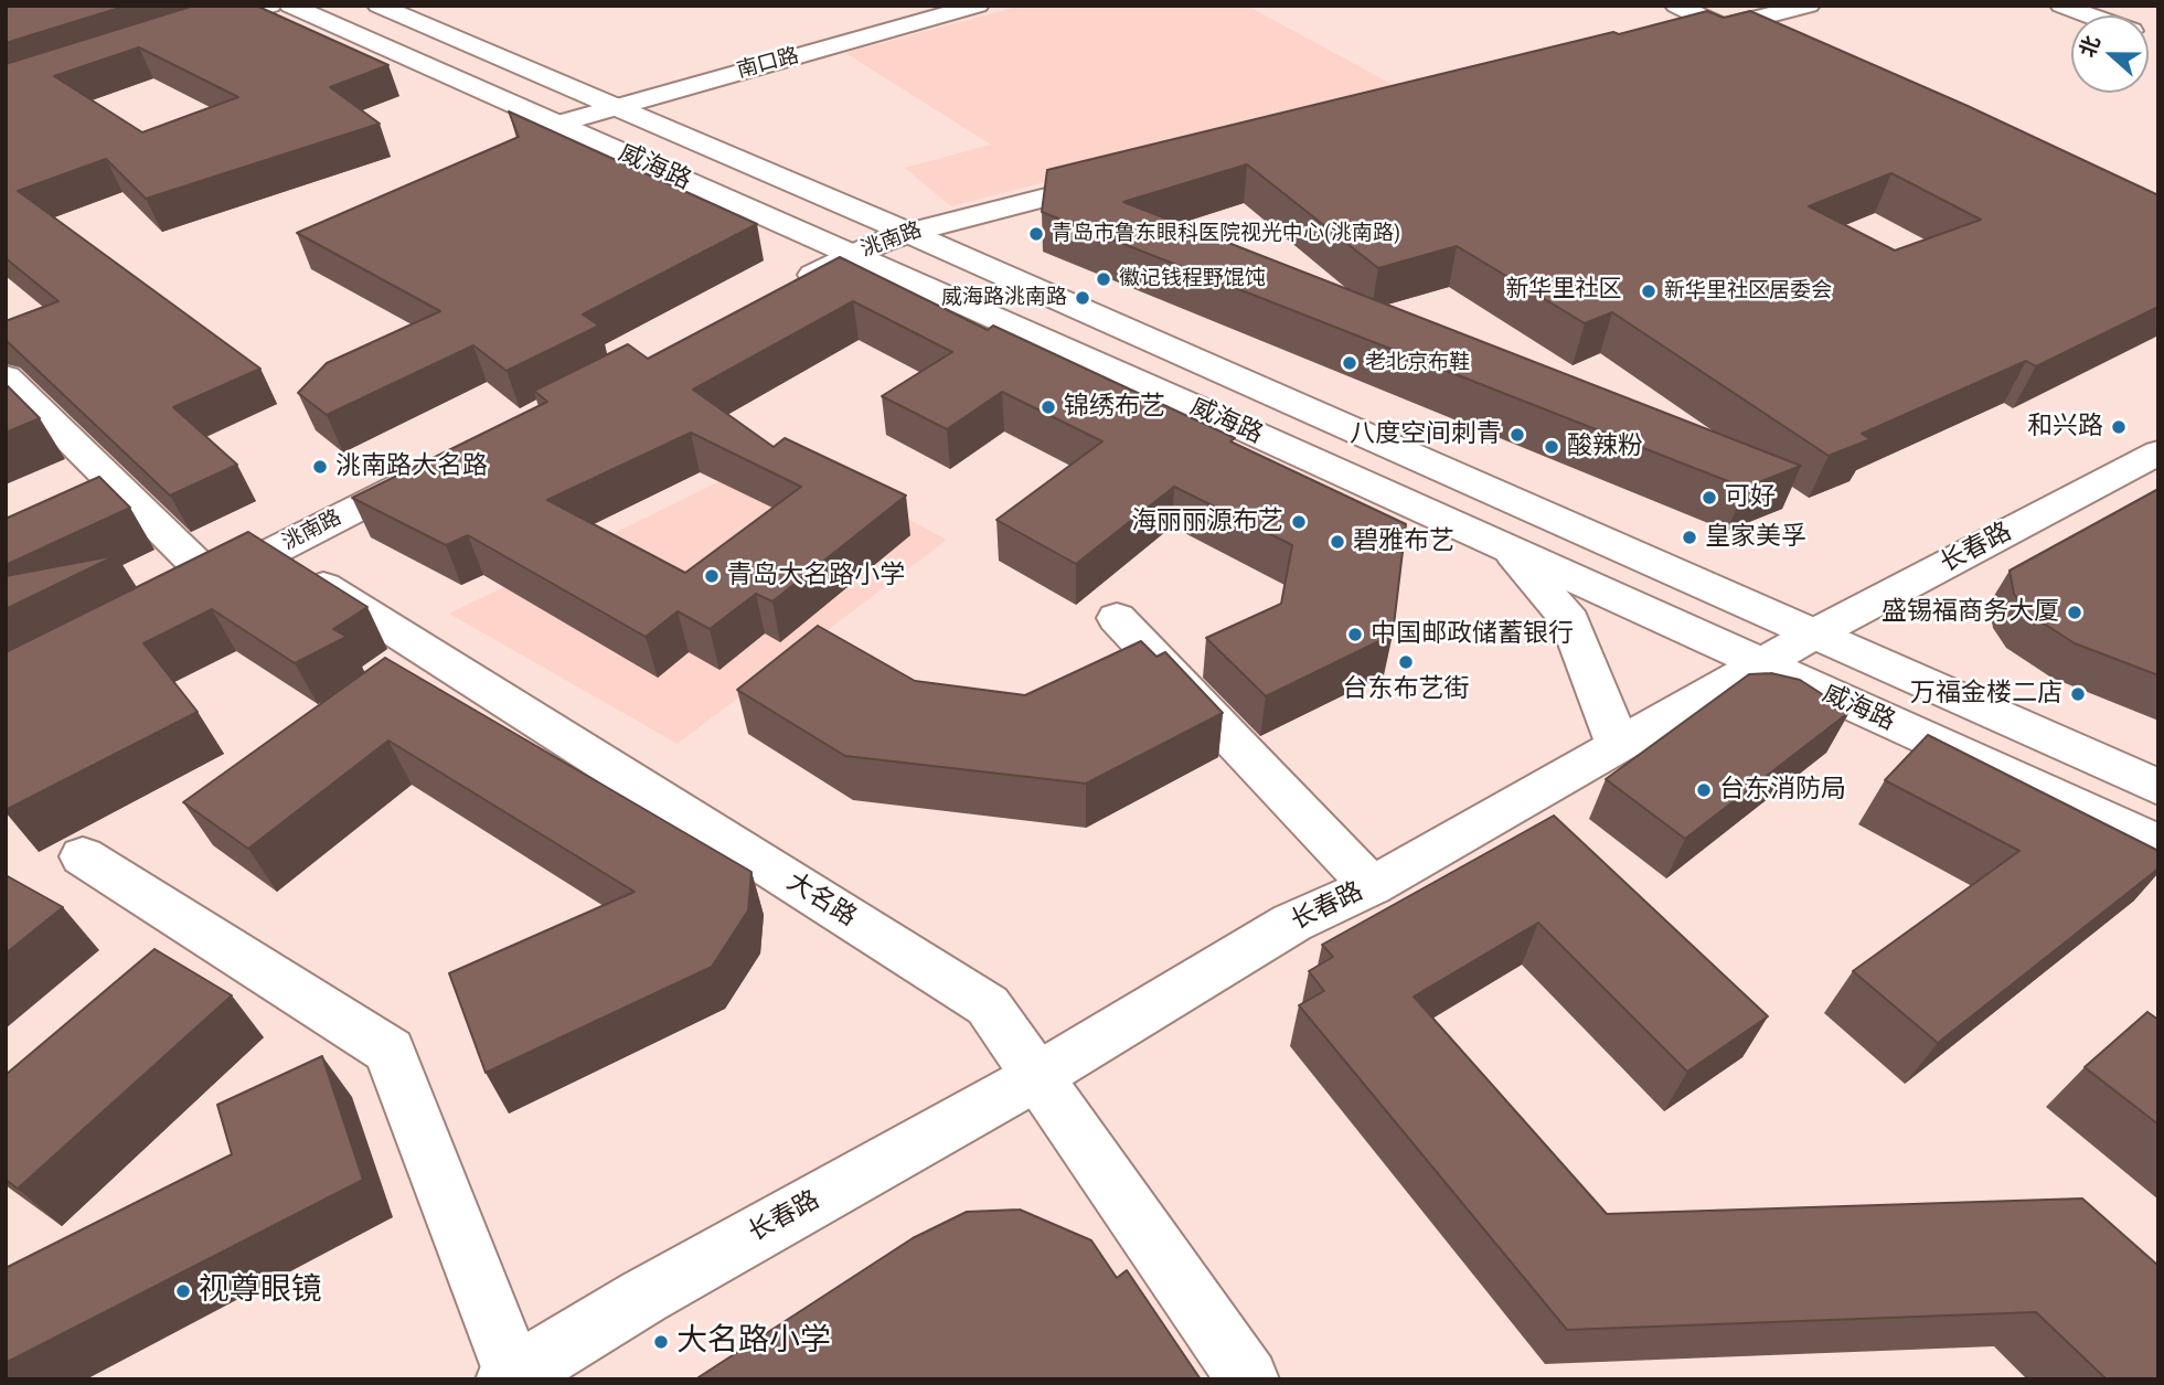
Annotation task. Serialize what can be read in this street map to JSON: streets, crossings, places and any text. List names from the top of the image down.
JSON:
{
  "streets": {
    "main road": [
      "南口路",
      "威海路",
      "洮南路",
      "长春路",
      "大名路"
    ]
  },
  "crossings": [
    ["南口路", "威海路"],
    ["威海路", "洮南路"],
    ["威海路", "长春路"],
    ["洮南路", "大名路"],
    ["长春路", "大名路"]
  ],
  "districts": ["新华里社区"],
  "places": [
    "青岛市鲁东眼科医院视光中心(洮南路)",
    "徽记钱程野馄饨",
    "新华里社区居委会",
    "威海路洮南路",
    "老北京布鞋",
    "锦绣布艺",
    "和兴路",
    "八度空间刺青",
    "酸辣粉",
    "洮南路大名路",
    "可好",
    "海丽丽源布艺",
    "皇家美孚",
    "碧雅布艺",
    "青岛大名路小学",
    "盛锡福商务大厦",
    "中国邮政储蓄银行",
    "台东布艺街",
    "万福金楼二店",
    "台东消防局",
    "视尊眼镜",
    "大名路小学"
  ],
  "north": "left"
}
